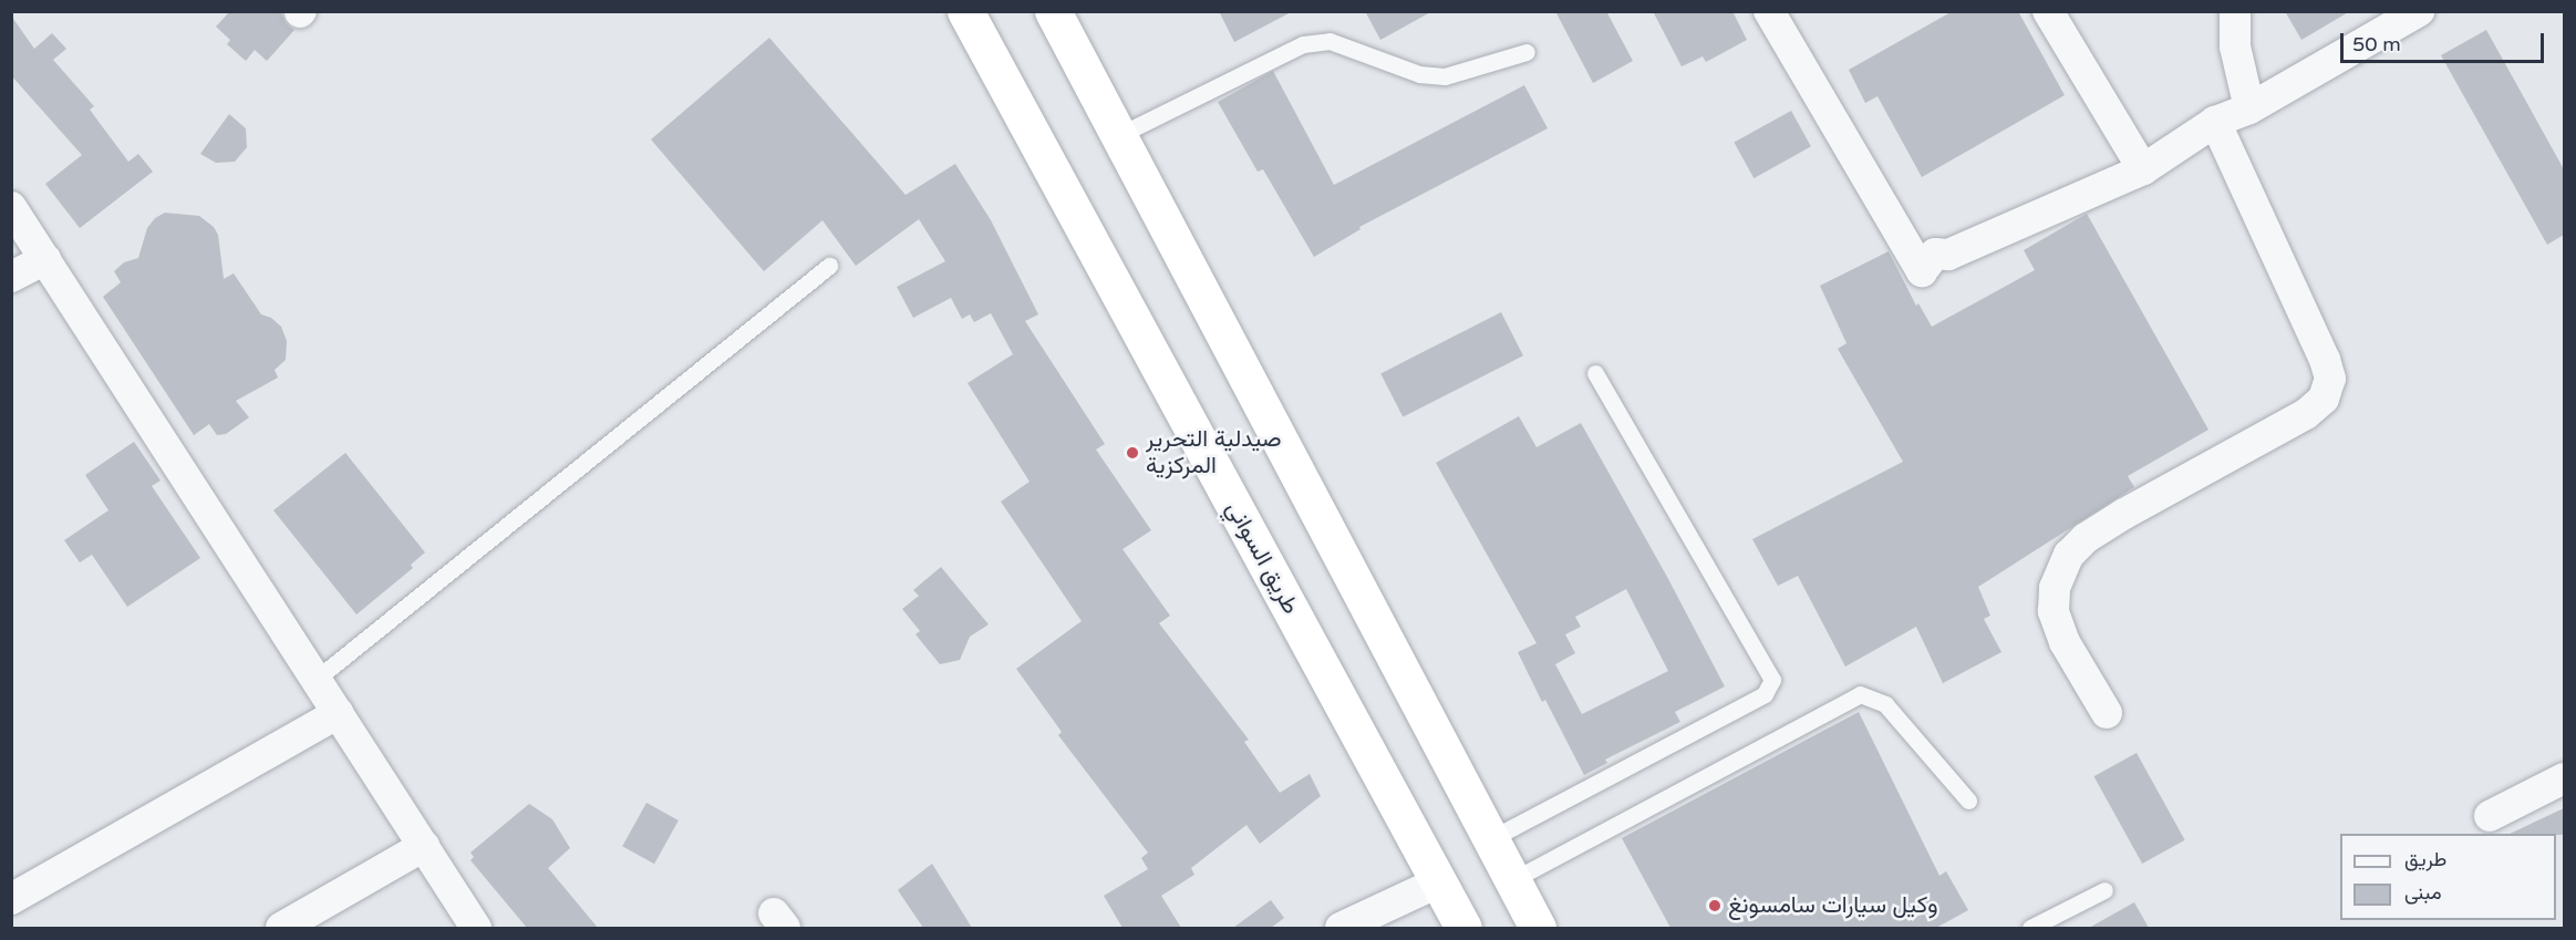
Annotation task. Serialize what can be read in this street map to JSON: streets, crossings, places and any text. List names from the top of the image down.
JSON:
{
  "streets": {
    "highway": ["طريق السواني"]
  },
  "places": ["صيدلية التحرير المركزية", "وكيل سيارات سامسونغ"],
  "legend": ["طريق", "مبنى"],
  "scale_bar": "50 m"
}
